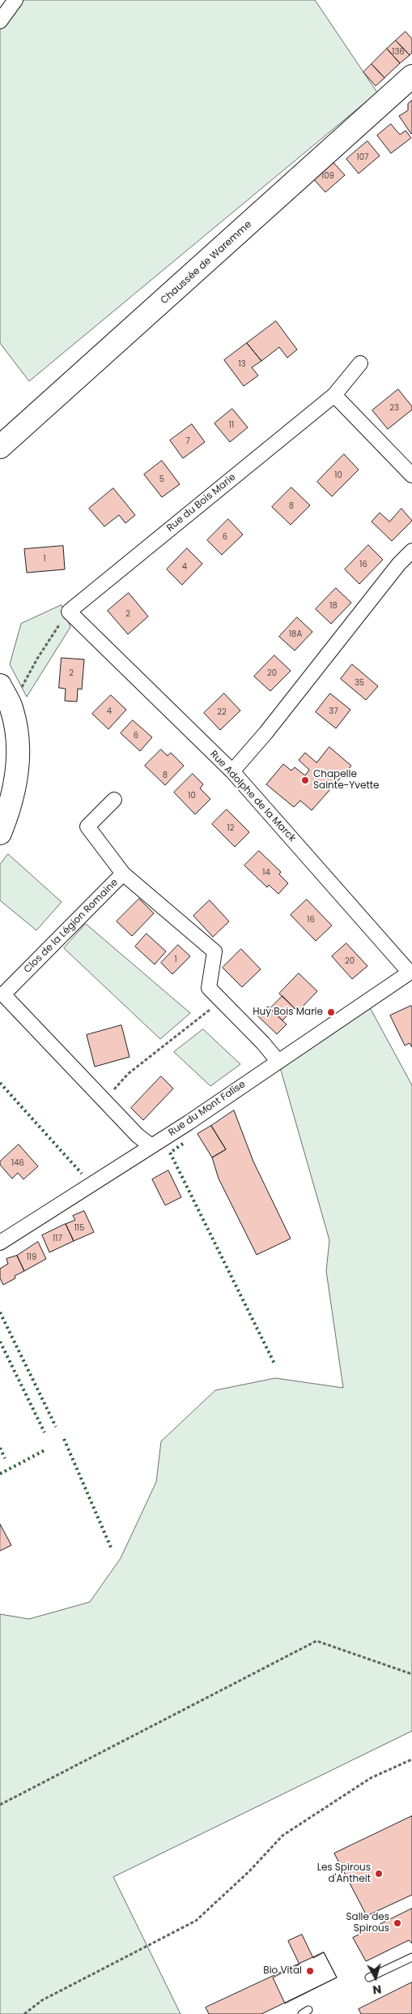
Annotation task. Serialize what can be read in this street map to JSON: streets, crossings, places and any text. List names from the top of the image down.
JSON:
{
  "streets": {
    "main road": ["Chaussée de Waremme"],
    "street": [
      "Rue du Bois Marie",
      "Rue Adolphe de la Marck",
      "Clos de la Légion Romaine",
      "Rue du Mont Falise"
    ]
  },
  "crossings": [
    ["Rue du Bois Marie", "Rue Adolphe de la Marck"],
    ["Rue Adolphe de la Marck", "Rue du Mont Falise"],
    ["Clos de la Légion Romaine", "Rue du Mont Falise"]
  ],
  "places": [
    "Chapelle Sainte-Yvette",
    "Huy Bois Marie",
    "Les Spirous d'Antheit",
    "Salle des Spirous",
    "Bio Vital"
  ],
  "house_numbers": [
    "136",
    "107",
    "109",
    "13",
    "23",
    "11",
    "7",
    "10",
    "5",
    "8",
    "6",
    "1",
    "16",
    "4",
    "18",
    "2",
    "18A",
    "2",
    "20",
    "35",
    "4",
    "37",
    "22",
    "6",
    "8",
    "10",
    "12",
    "14",
    "16",
    "1",
    "20",
    "146",
    "115",
    "117",
    "119"
  ],
  "north": "bottom"
}
